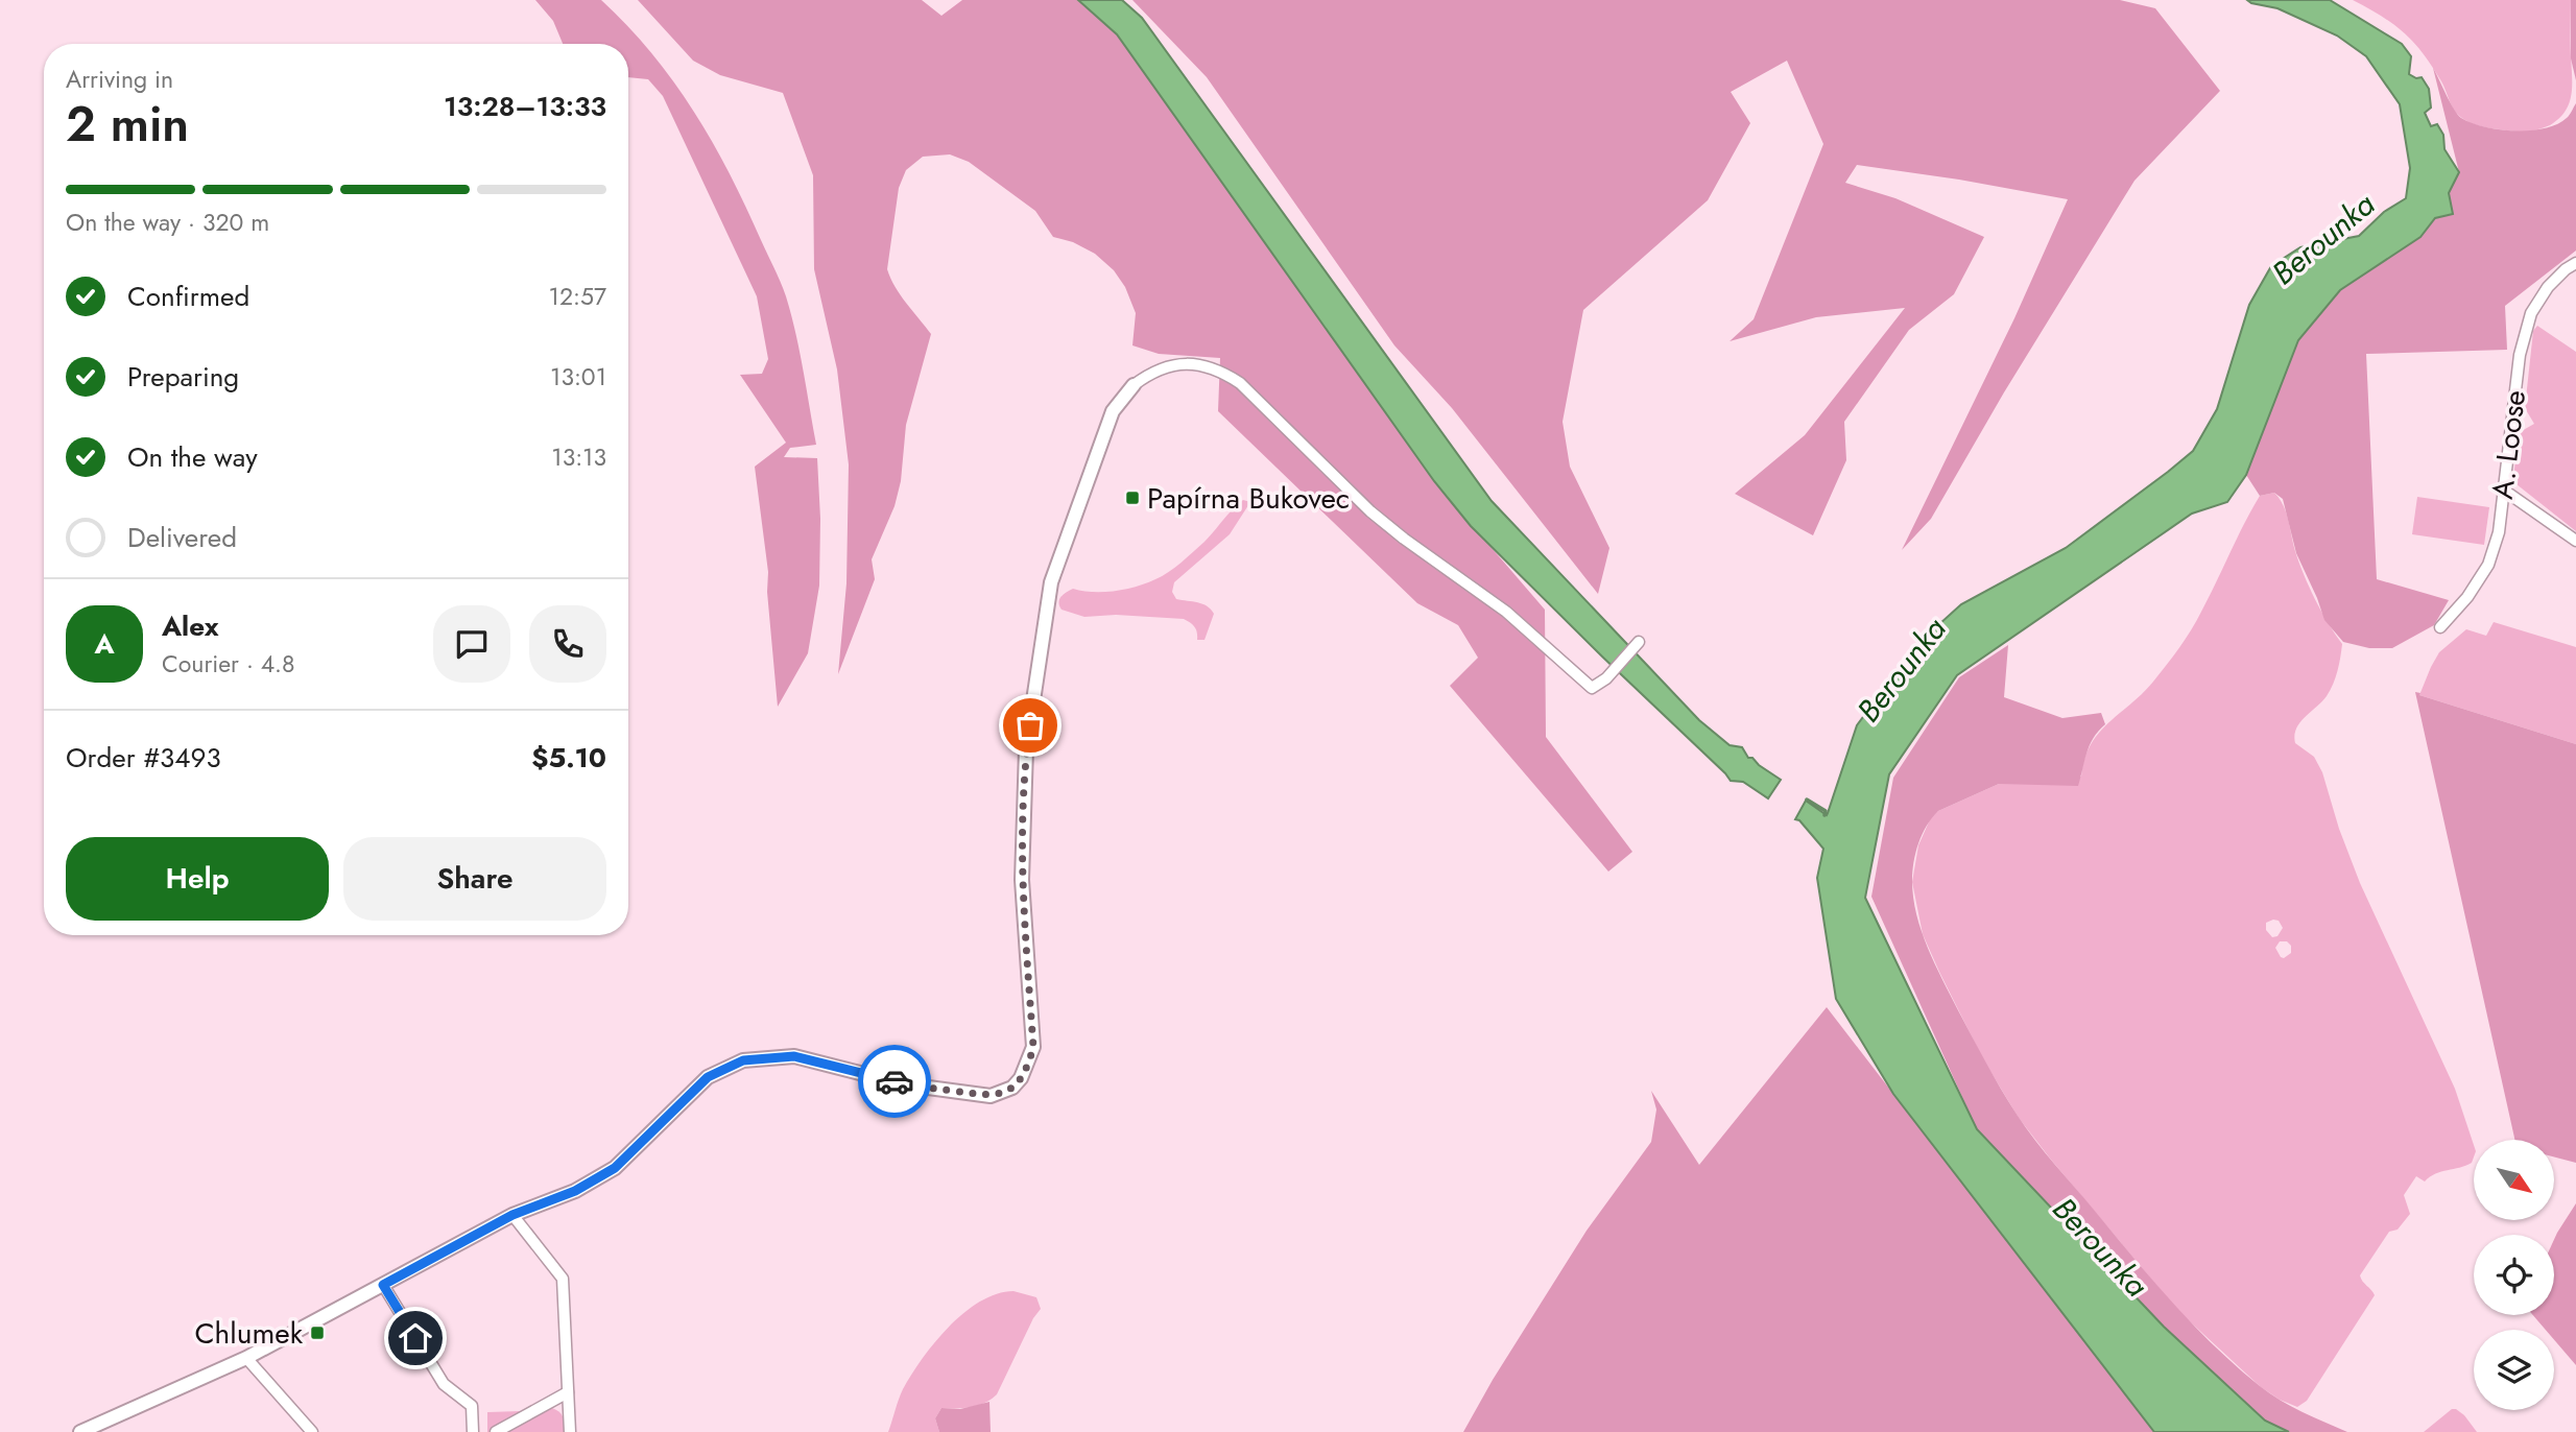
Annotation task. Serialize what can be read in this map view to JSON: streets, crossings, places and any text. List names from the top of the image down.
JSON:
{
  "streets": {
    "street": ["A. Loose"]
  },
  "water": ["Berounka"],
  "places": {
    "transit": ["Papírna Bukovec", "Chlumek"]
  },
  "north": "bottom right",
  "page": {
    "heading": ["2 min", "Arriving in", "13:28–13:33"],
    "panel": [
      "Alex",
      "Courier · 4.8",
      "Order #3493",
      "$5.10"
    ],
    "bar": "On the way · 320 m",
    "list": [
      ["Confirmed", "12:57"],
      ["Preparing", "13:01"],
      ["On the way", "13:13"],
      "Delivered"
    ],
    "round": "A",
    "buttons": ["Help", "Share"]
  }
}
